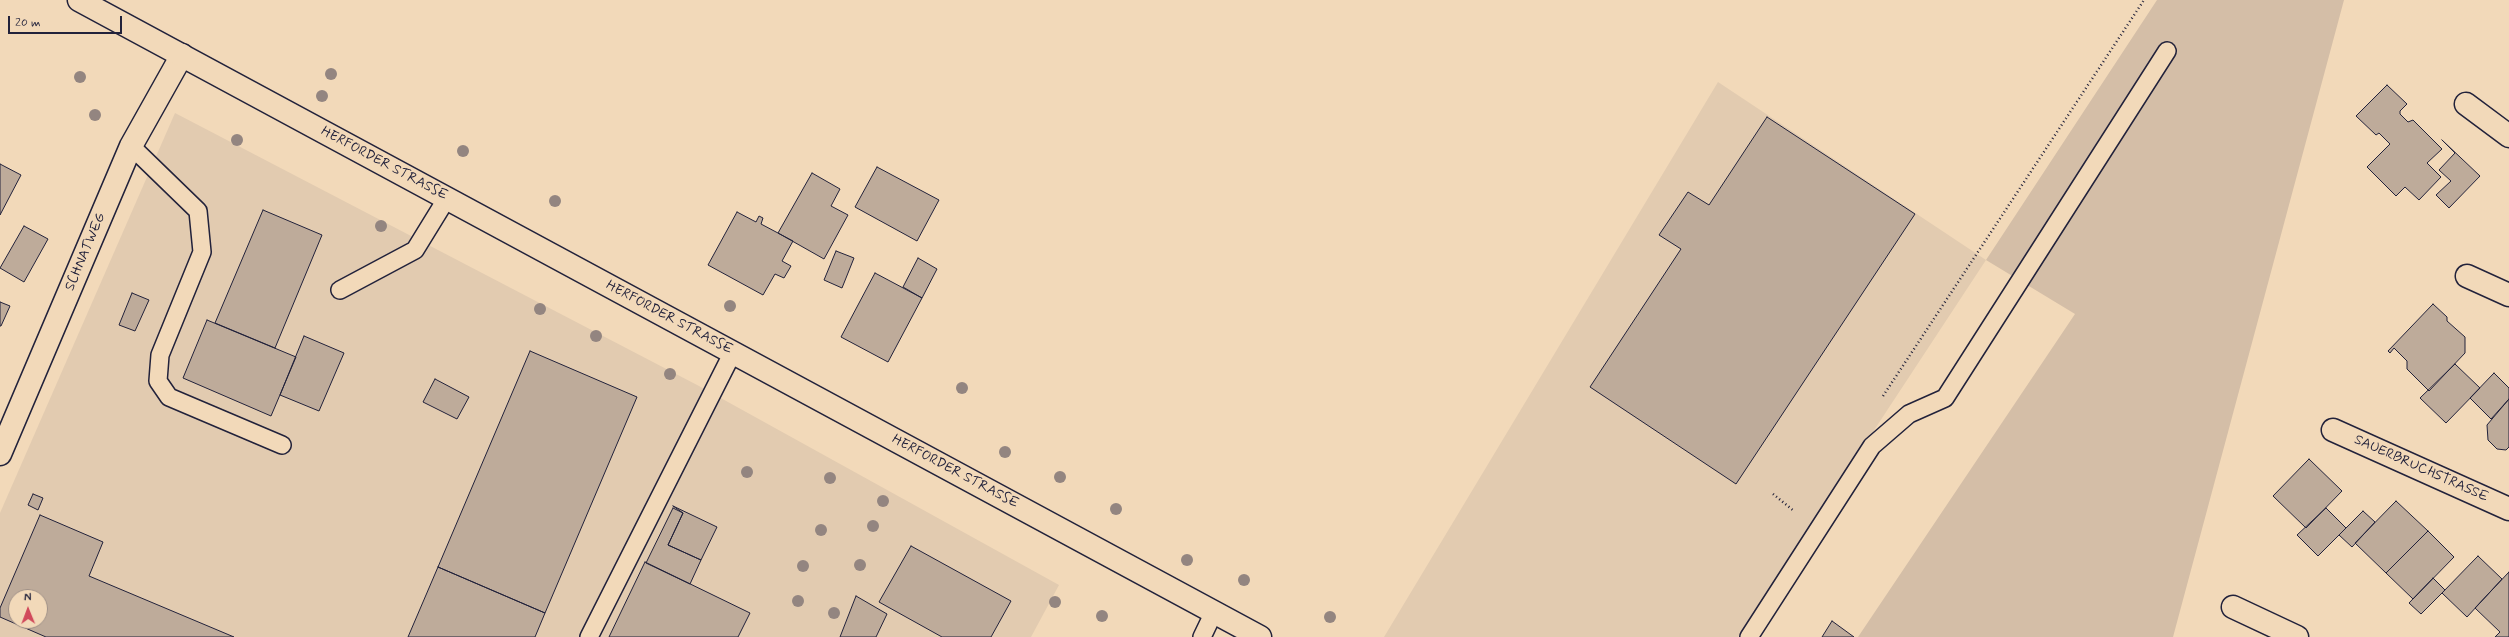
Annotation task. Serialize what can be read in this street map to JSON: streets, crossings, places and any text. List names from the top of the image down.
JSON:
{
  "streets": {
    "main road": ["HERFORDER STRASSE", "SCHNATWEG", "SAUERBRUCHSTRASSE"]
  },
  "crossings": [
    ["HERFORDER STRASSE", "SCHNATWEG"]
  ],
  "scale_bar": "20 m",
  "north": "top"
}
